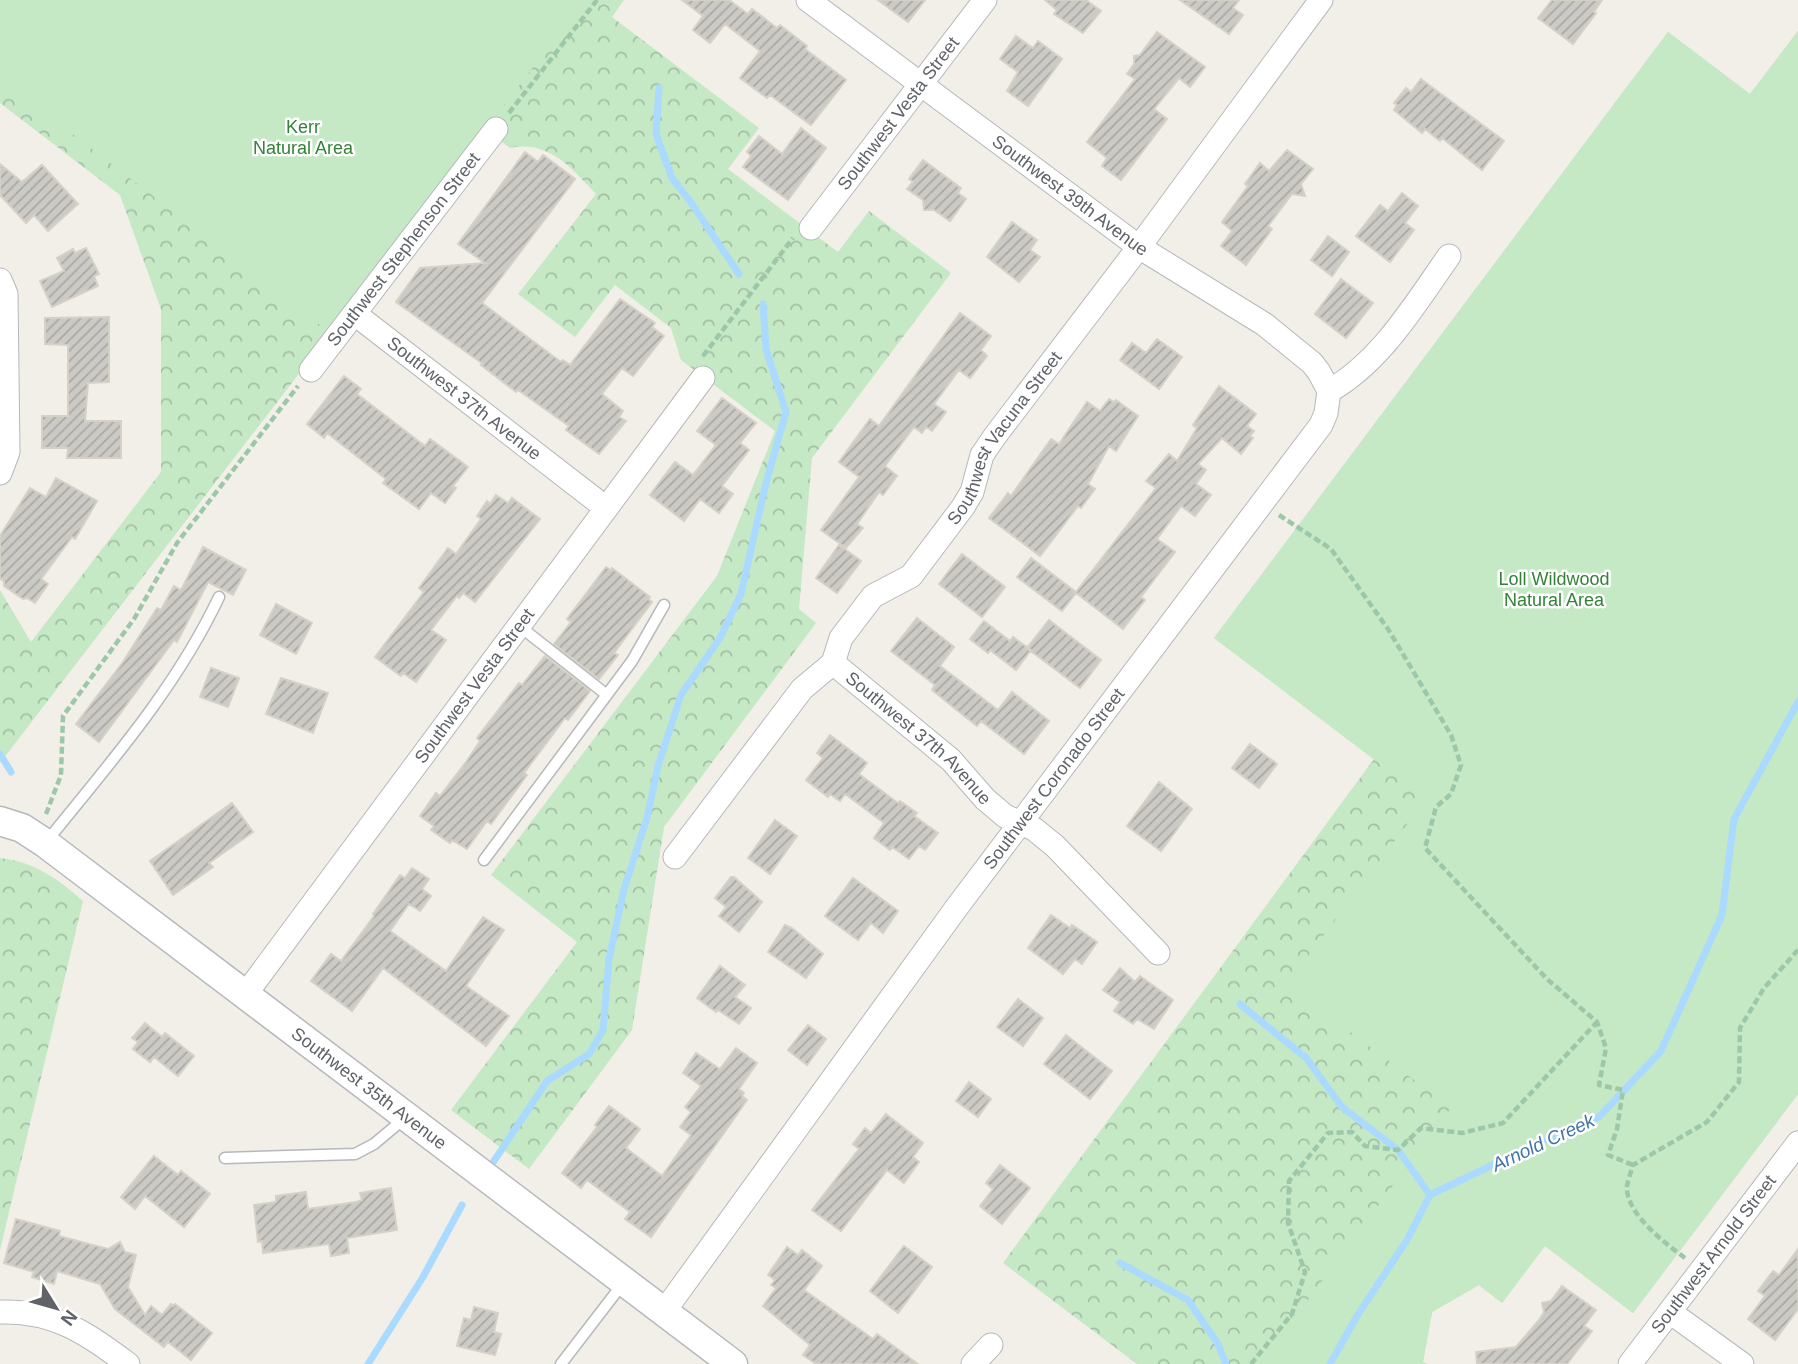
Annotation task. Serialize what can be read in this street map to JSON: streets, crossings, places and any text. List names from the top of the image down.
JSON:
{
  "streets": {
    "street": [
      "Southwest Vesta Street",
      "Southwest 39th Avenue",
      "Southwest Stephenson Street",
      "Southwest 37th Avenue",
      "Southwest Vacuna Street",
      "Southwest Coronado Street",
      "Southwest 35th Avenue",
      "Southwest Arnold Street"
    ]
  },
  "crossings": [
    ["Southwest Vesta Street", "Southwest 39th Avenue"],
    ["Southwest Vesta Street", "Southwest 37th Avenue"],
    ["Southwest Vesta Street", "Southwest 35th Avenue"],
    ["Southwest 39th Avenue", "Southwest Vacuna Street"],
    ["Southwest 39th Avenue", "Southwest Coronado Street"],
    ["Southwest Stephenson Street", "Southwest 37th Avenue"],
    ["Southwest 37th Avenue", "Southwest Vacuna Street"],
    ["Southwest 37th Avenue", "Southwest Coronado Street"],
    ["Southwest Coronado Street", "Southwest 35th Avenue"]
  ],
  "water": ["Arnold Creek"],
  "parks": ["Kerr Natural Area", "Loll Wildwood Natural Area"],
  "north": "bottom right"
}
